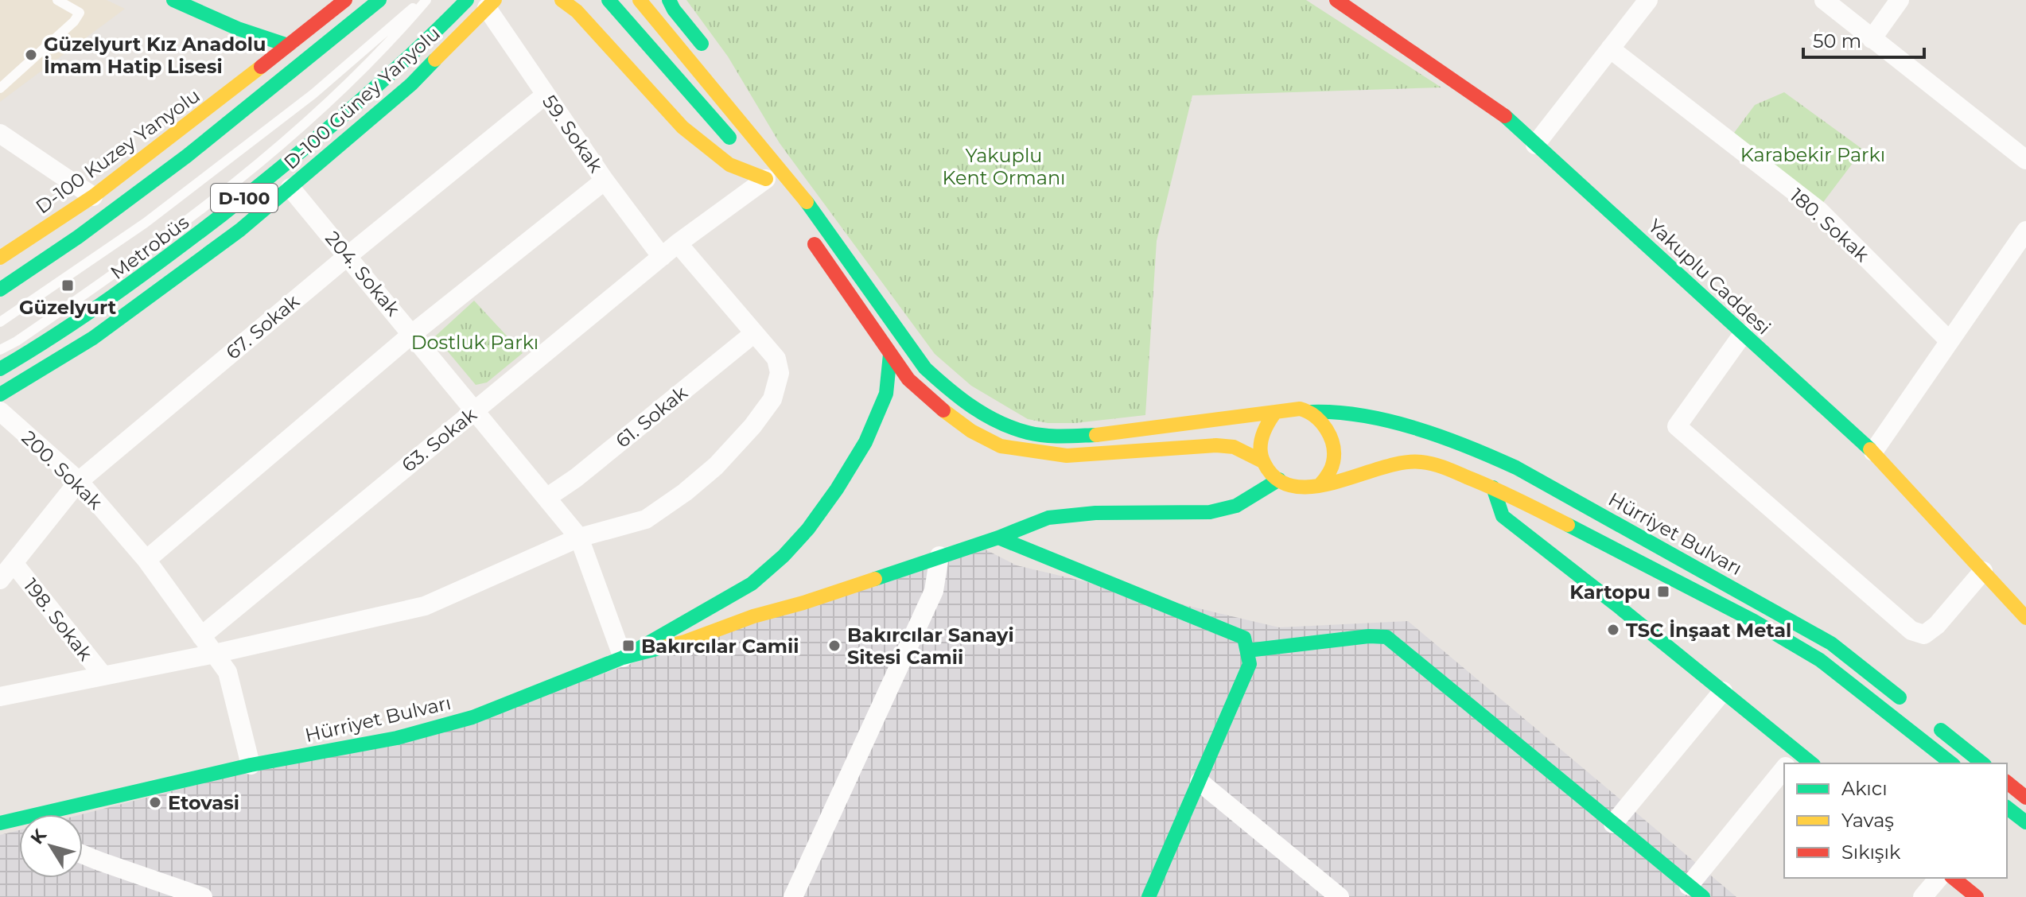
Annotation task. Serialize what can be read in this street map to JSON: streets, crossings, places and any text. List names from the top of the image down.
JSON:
{
  "streets": {
    "main road": [
      "D-100 Güney Yanyolu",
      "D-100 Kuzey Yanyolu",
      "D-100",
      "Yakuplu Caddesi",
      "Hürriyet Bulvarı"
    ],
    "street": [
      "59. Sokak",
      "180. Sokak",
      "204. Sokak",
      "67. Sokak",
      "61. Sokak",
      "63. Sokak",
      "200. Sokak",
      "198. Sokak"
    ],
    "lane": ["Metrobüs"]
  },
  "crossings": [
    ["D-100 Güney Yanyolu", "59. Sokak"],
    ["D-100 Güney Yanyolu", "204. Sokak"],
    ["59. Sokak", "67. Sokak"],
    ["59. Sokak", "63. Sokak"],
    ["204. Sokak", "67. Sokak"],
    ["204. Sokak", "61. Sokak"],
    ["204. Sokak", "63. Sokak"],
    ["204. Sokak", "Hürriyet Bulvarı"],
    ["67. Sokak", "200. Sokak"],
    ["67. Sokak", "198. Sokak"],
    ["63. Sokak", "200. Sokak"],
    ["200. Sokak", "Hürriyet Bulvarı"]
  ],
  "parks": ["Karabekir Parkı", "Yakuplu Kent Ormanı", "Dostluk Parkı"],
  "places": {
    "other": [
      "Güzelyurt Kız Anadolu İmam Hatip Lisesi",
      "TSC İnşaat Metal",
      "Bakırcılar Sanayi Sitesi Camii",
      "Etovasi"
    ],
    "transit": ["Güzelyurt", "Kartopu", "Bakırcılar Camii"]
  },
  "legend": ["Akıcı", "Yavaş", "Sıkışık"],
  "scale_bar": "50 m",
  "north": "top left"
}
